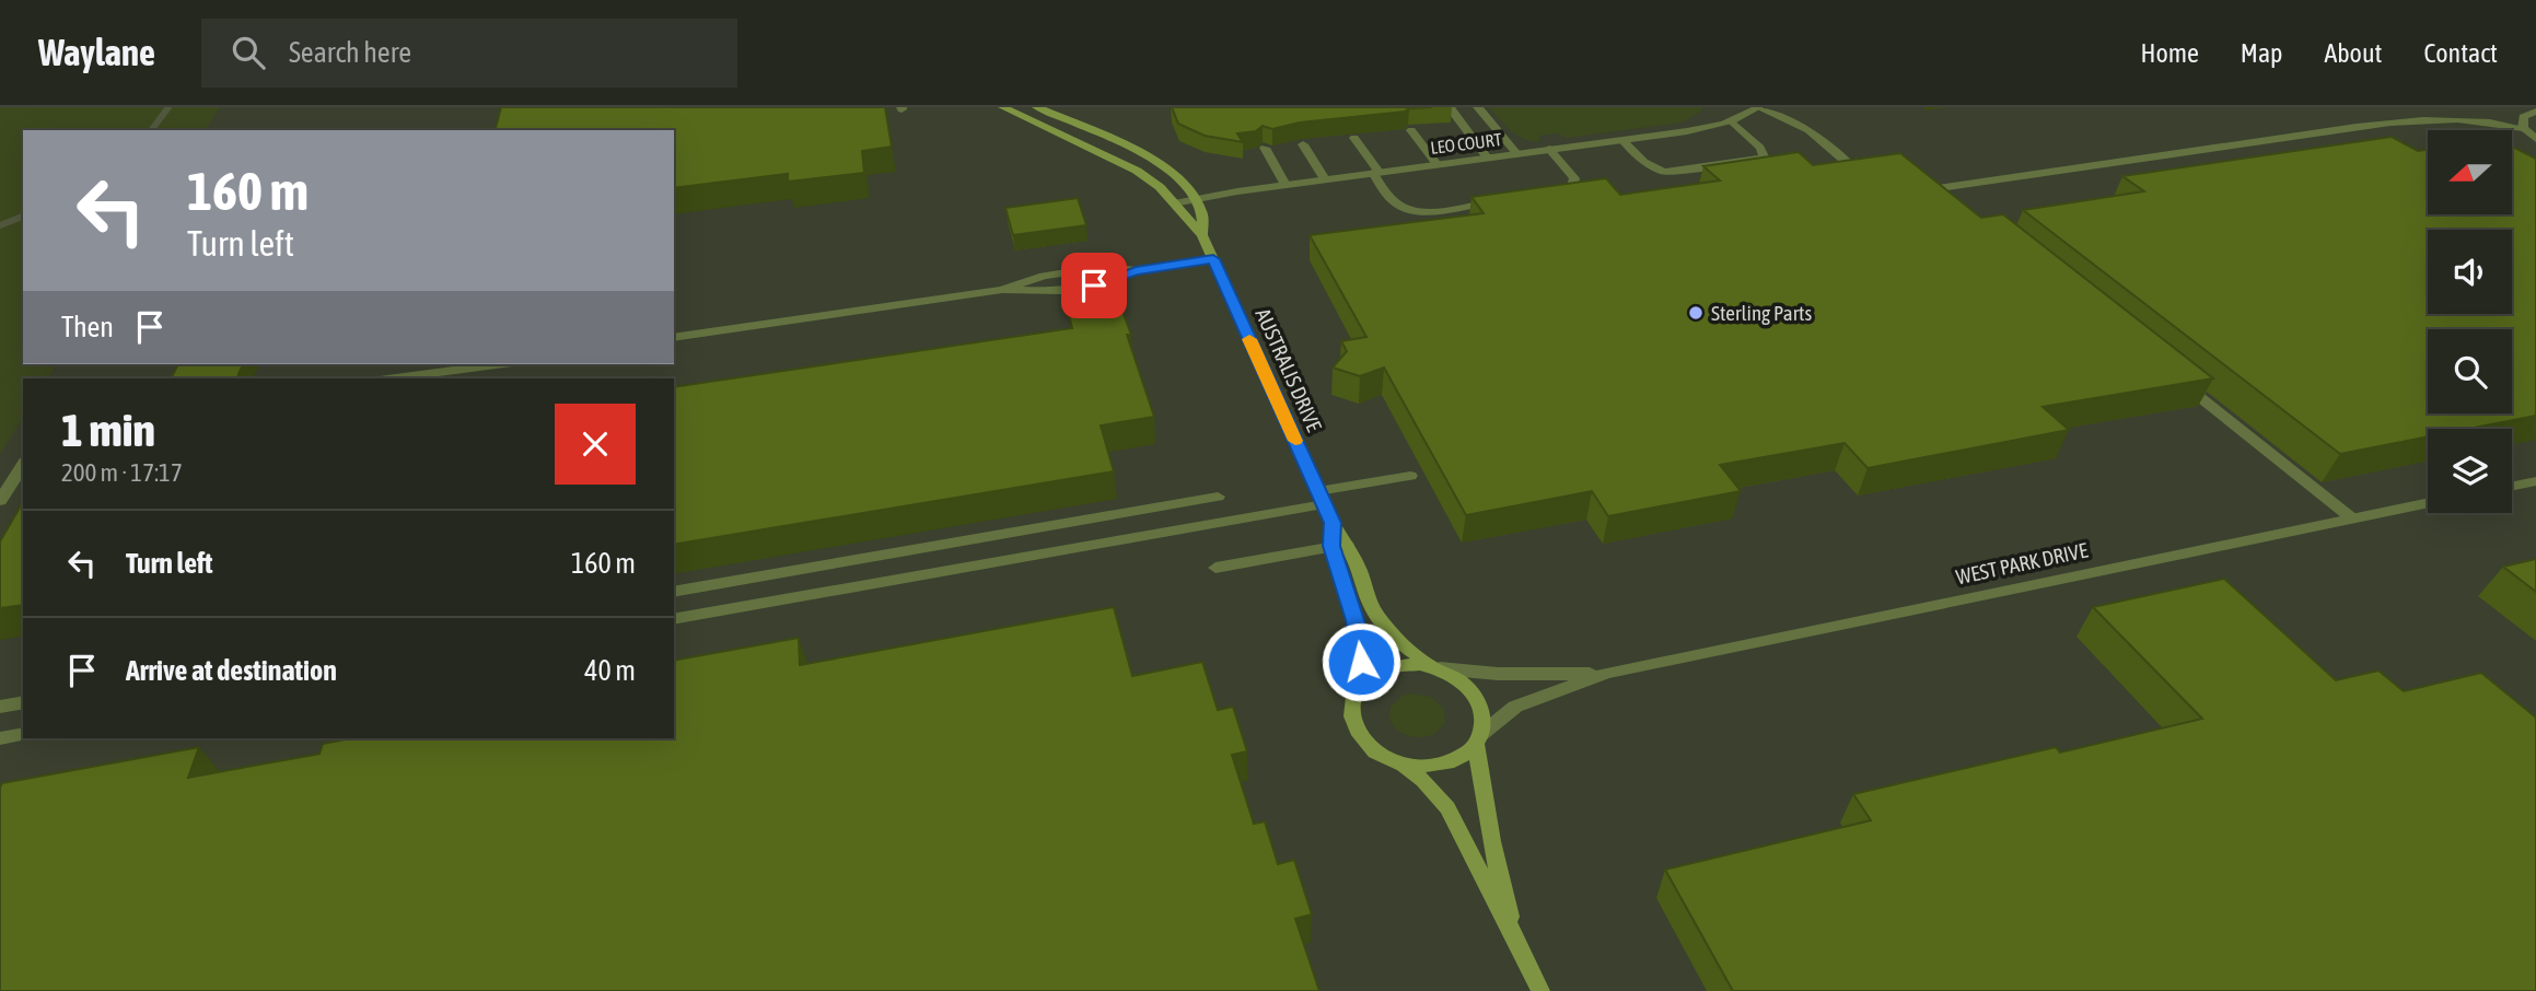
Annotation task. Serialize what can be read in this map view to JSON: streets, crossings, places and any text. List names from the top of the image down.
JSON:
{
  "streets": {
    "street": ["LEO COURT", "AUSTRALIS DRIVE", "WEST PARK DRIVE"]
  },
  "crossings": [
    ["LEO COURT", "AUSTRALIS DRIVE"],
    ["AUSTRALIS DRIVE", "WEST PARK DRIVE"]
  ],
  "places": ["Sterling Parts"],
  "north": "left",
  "page": {
    "header": "Waylane",
    "search": "Search here",
    "nav": [
      "Home",
      "Map",
      "About",
      "Contact"
    ],
    "turn": ["160 m", "Turn left"],
    "then": "Then",
    "heading": ["1 min", "200 m · 17:17"],
    "list": [
      {
        "name": "Turn left",
        "value": "160 m"
      },
      {
        "name": "Arrive at destination",
        "value": "40 m"
      }
    ]
  }
}
